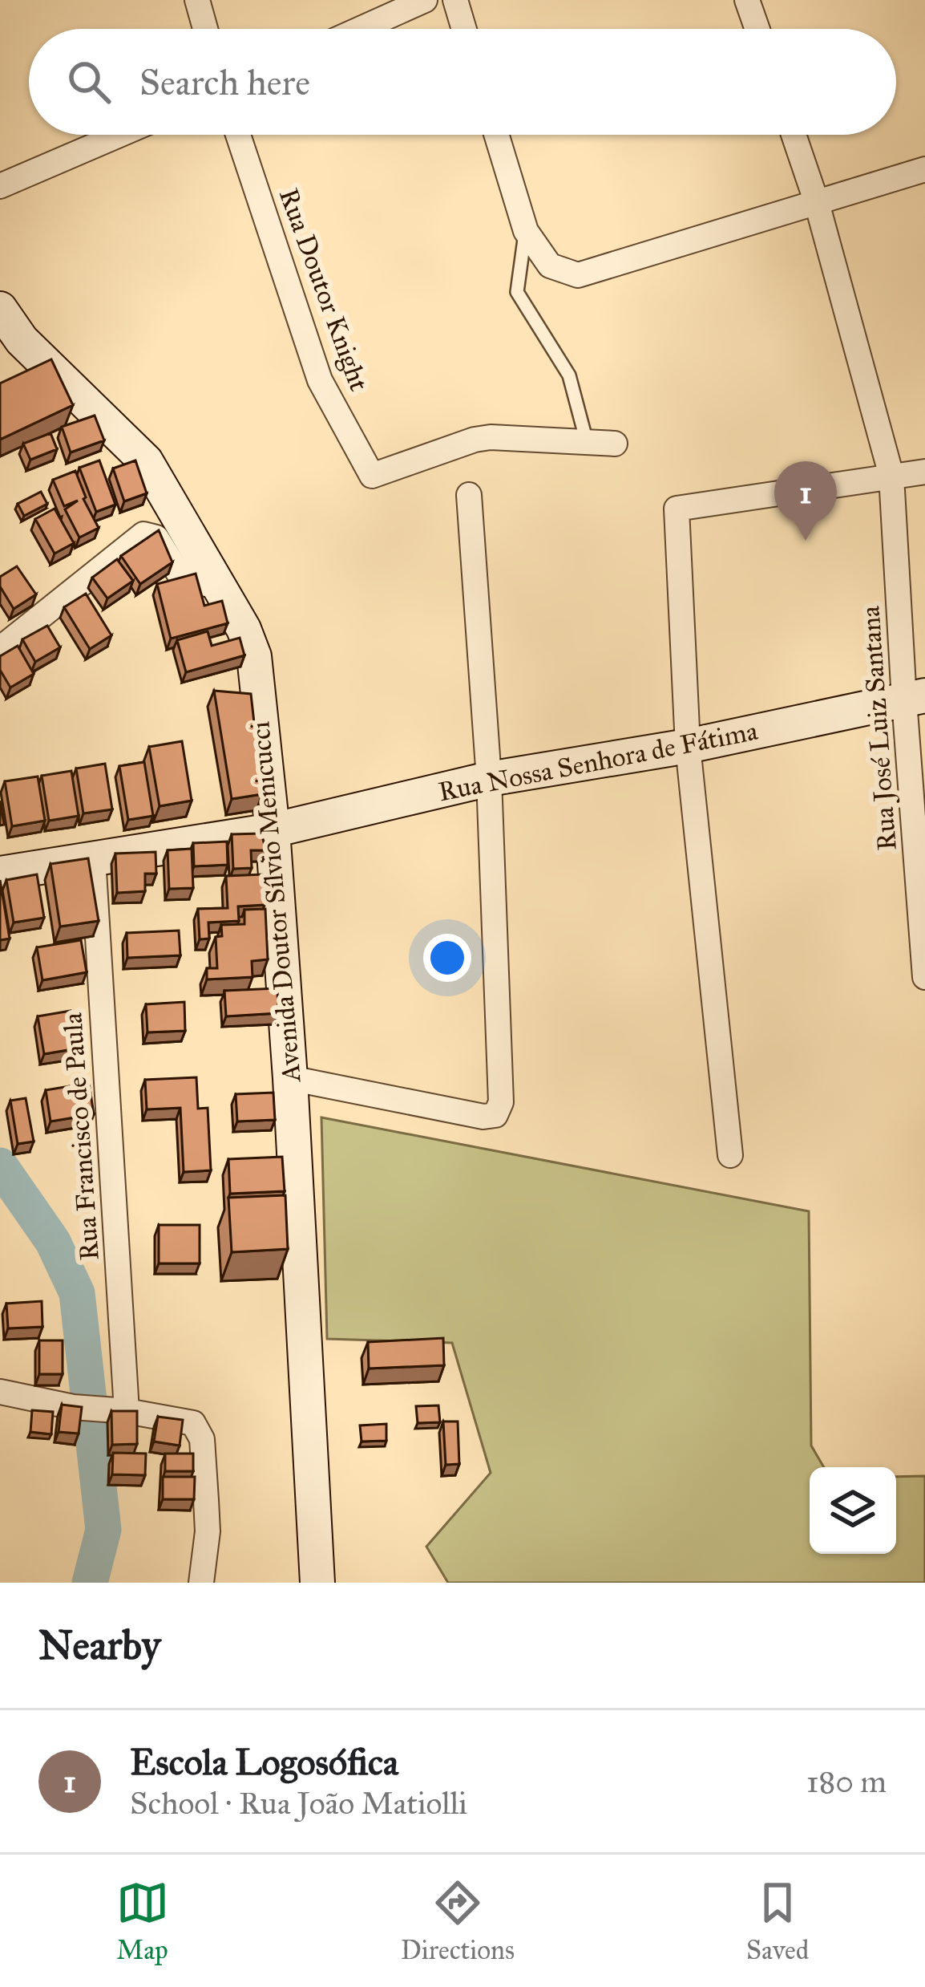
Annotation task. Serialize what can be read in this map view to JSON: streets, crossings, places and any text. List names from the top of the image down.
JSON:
{
  "streets": {
    "main road": ["Rua Nossa Senhora de Fátima", "Avenida Doutor Sílvio Menicucci"],
    "street": ["Rua Doutor Knight", "Rua José Luiz Santana", "Rua Francisco de Paula"]
  },
  "crossings": [
    ["Rua José Luiz Santana", "Rua Nossa Senhora de Fátima"],
    ["Rua Nossa Senhora de Fátima", "Avenida Doutor Sílvio Menicucci"],
    ["Rua Nossa Senhora de Fátima", "Rua Francisco de Paula"]
  ],
  "page": {
    "search": "Search here",
    "pins": "1",
    "heading": "Nearby",
    "list": [
      {
        "mark": "1",
        "name": "Escola Logosófica",
        "note": "School · Rua João Matiolli",
        "value": "180 m"
      }
    ],
    "nav": ["Map", "Directions", "Saved"]
  }
}
